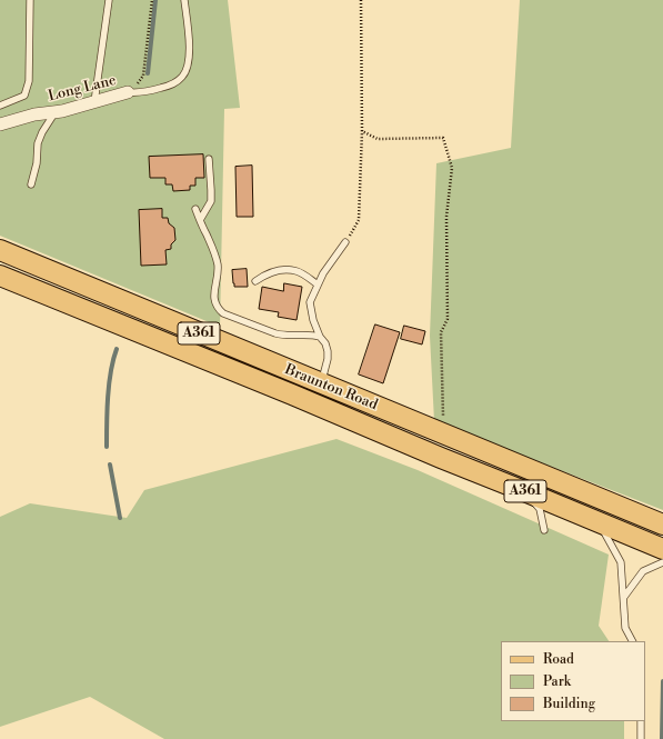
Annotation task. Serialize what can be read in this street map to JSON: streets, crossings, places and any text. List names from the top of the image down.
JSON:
{
  "streets": {
    "main road": ["A361", "Braunton Road"],
    "street": ["Long Lane"]
  },
  "legend": ["Road", "Park", "Building"]
}
